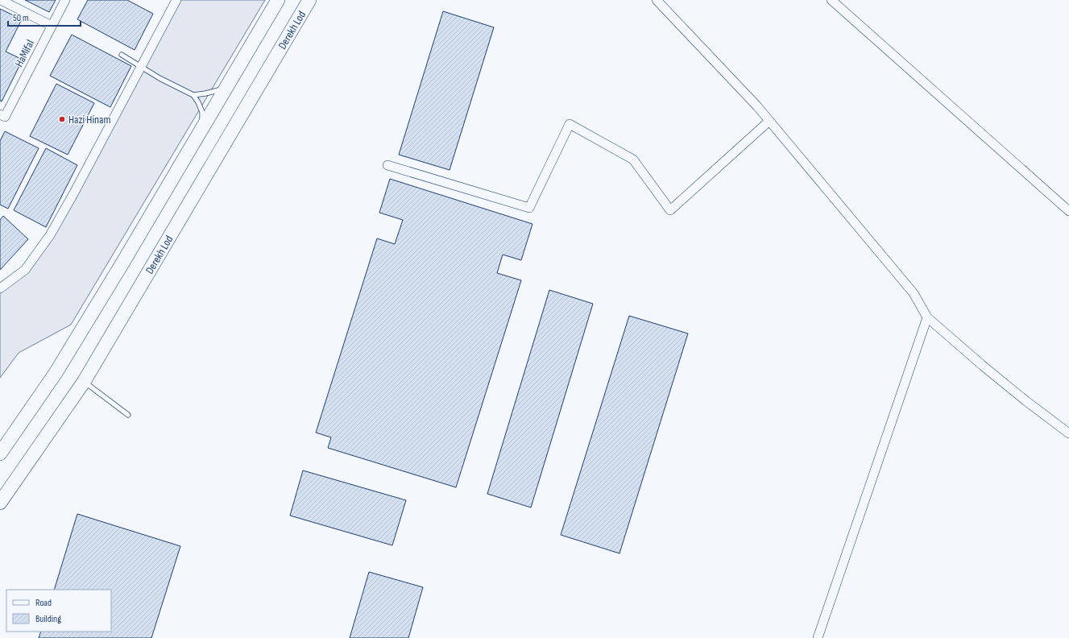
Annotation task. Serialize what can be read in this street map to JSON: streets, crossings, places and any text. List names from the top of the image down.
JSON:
{
  "streets": {
    "main road": ["Derekh Lod"],
    "street": ["HaMifal"]
  },
  "places": ["Hazi Hinam"],
  "legend": ["Road", "Building"],
  "scale_bar": "50 m"
}
